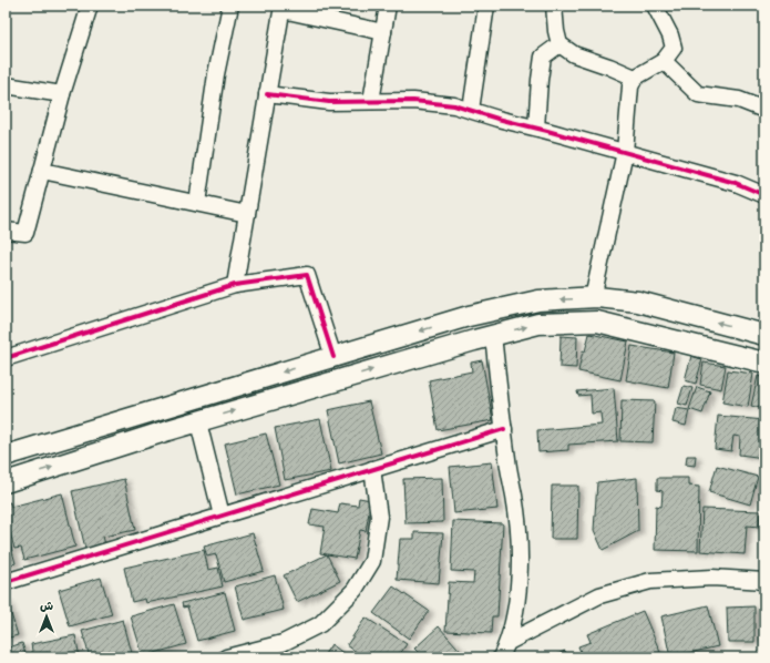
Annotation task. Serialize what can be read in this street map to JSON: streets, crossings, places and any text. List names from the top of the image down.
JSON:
{
  "north": "top"
}
